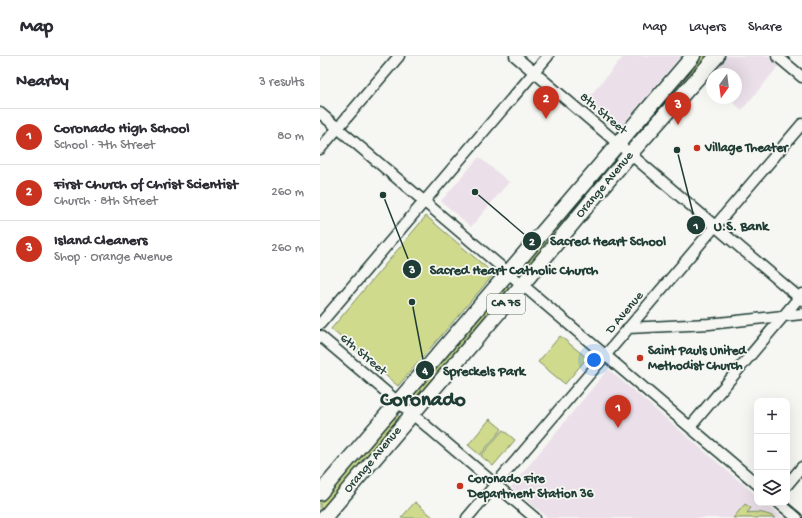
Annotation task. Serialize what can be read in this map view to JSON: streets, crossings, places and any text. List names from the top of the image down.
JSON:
{
  "streets": {
    "highway": ["Orange Avenue", "CA 75"],
    "street": ["8th Street", "D Avenue", "6th Street"]
  },
  "crossings": [
    ["8th Street", "Orange Avenue"],
    ["8th Street", "D Avenue"],
    ["Orange Avenue", "6th Street"],
    ["D Avenue", "6th Street"]
  ],
  "districts": ["Coronado"],
  "places": [
    "Village Theater",
    "U.S. Bank",
    "Sacred Heart School",
    "Sacred Heart Catholic Church",
    "Spreckels Park",
    "Saint Pauls United Methodist Church",
    "Coronado Fire Department Station 36"
  ],
  "north": "bottom",
  "page": {
    "header": "Map",
    "nav": ["Map", "Layers", "Share"],
    "heading": ["Nearby", "3 results"],
    "pins": ["2", "3", "1"],
    "list": [
      {
        "mark": "1",
        "name": "Coronado High School",
        "note": "School · 7th Street",
        "value": "80 m"
      },
      {
        "mark": "2",
        "name": "First Church of Christ Scientist",
        "note": "Church · 8th Street",
        "value": "260 m"
      },
      {
        "mark": "3",
        "name": "Island Cleaners",
        "note": "Shop · Orange Avenue",
        "value": "260 m"
      }
    ],
    "map_buttons": ["+", "−"]
  }
}
